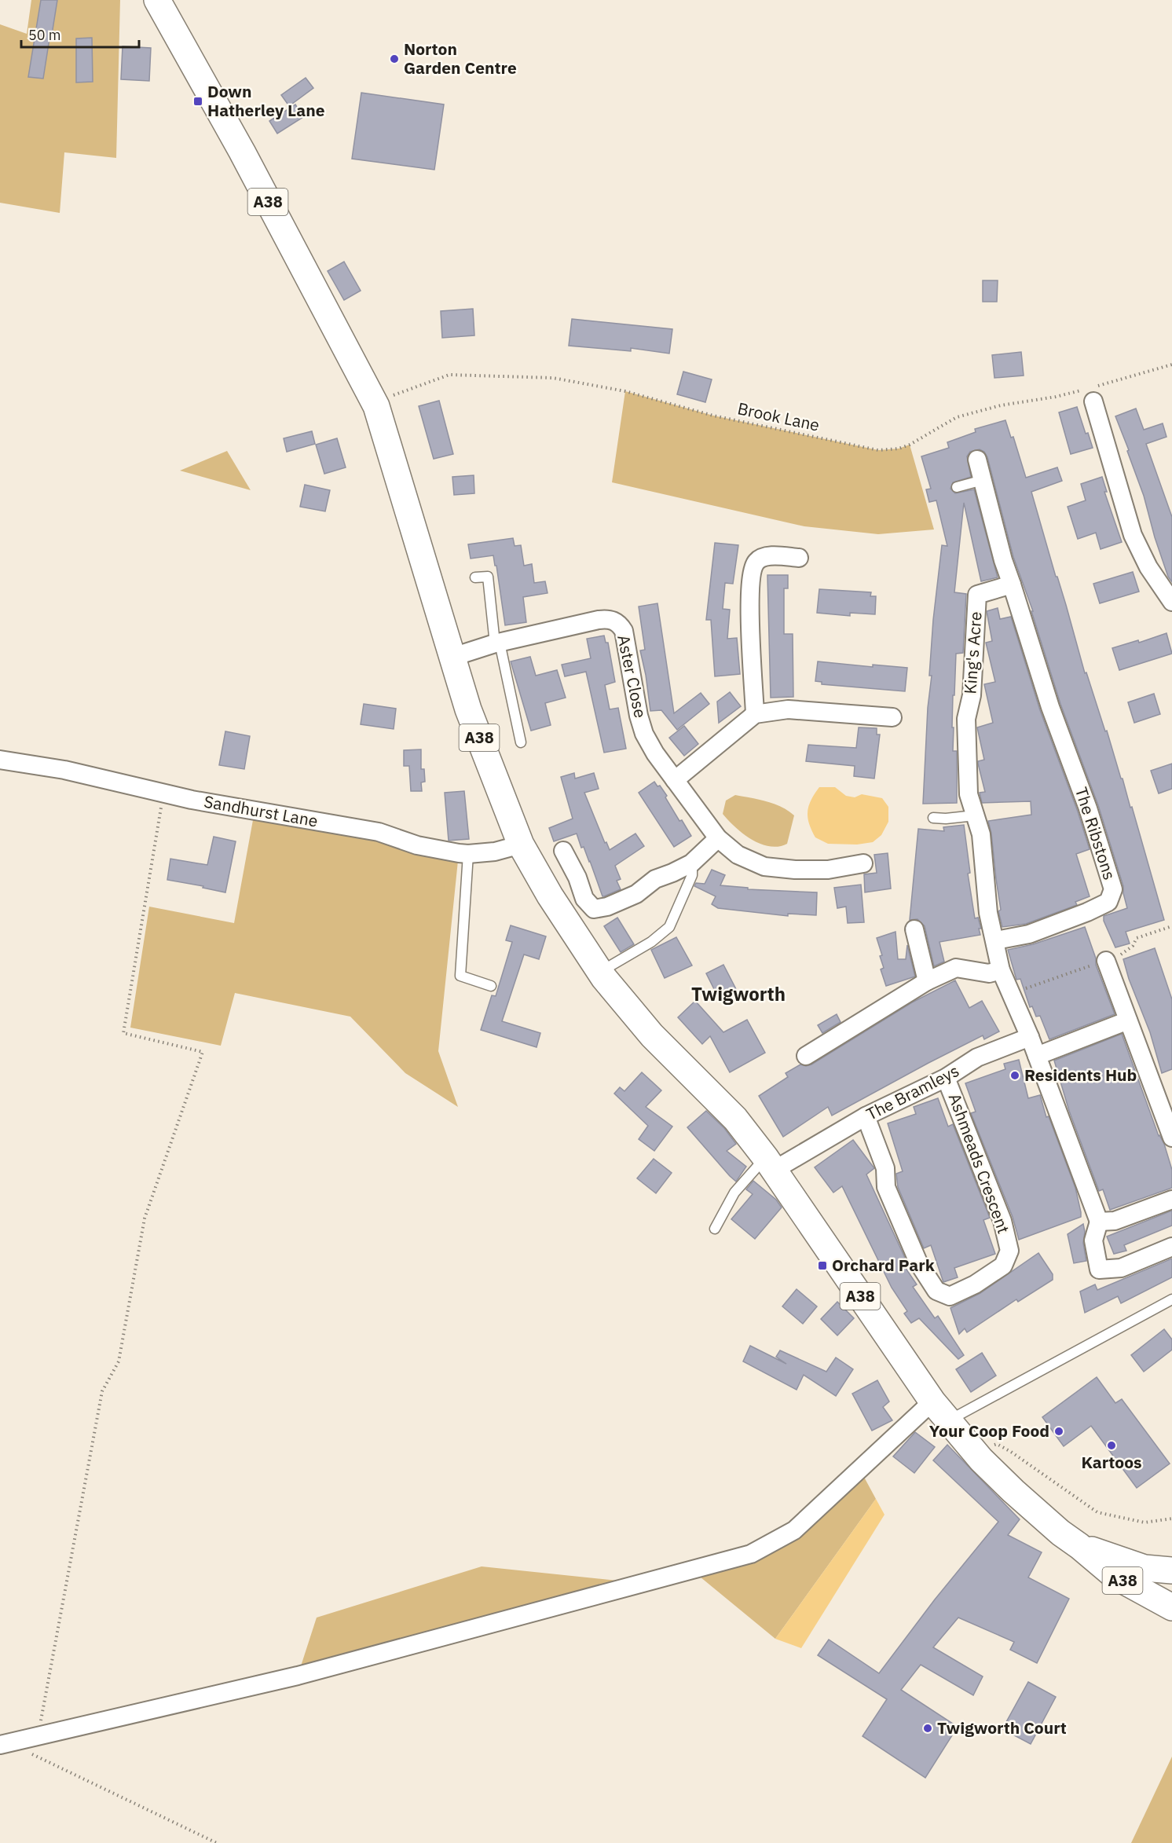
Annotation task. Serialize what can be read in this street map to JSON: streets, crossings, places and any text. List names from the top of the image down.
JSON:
{
  "streets": {
    "main road": ["A38"],
    "street": [
      "King's Acre",
      "Aster Close",
      "Sandhurst Lane",
      "The Ribstons",
      "The Bramleys",
      "Ashmeads Crescent"
    ],
    "path": ["Brook Lane"]
  },
  "crossings": [
    ["A38", "Brook Lane"],
    ["A38", "Aster Close"],
    ["A38", "Sandhurst Lane"],
    ["A38", "The Bramleys"],
    ["King's Acre", "The Ribstons"],
    ["The Bramleys", "Ashmeads Crescent"]
  ],
  "districts": ["Twigworth"],
  "places": {
    "other": [
      "Norton Garden Centre",
      "Residents Hub",
      "Your Coop Food",
      "Kartoos",
      "Twigworth Court"
    ],
    "transit": ["Down Hatherley Lane", "Orchard Park"]
  },
  "scale_bar": "50 m"
}
